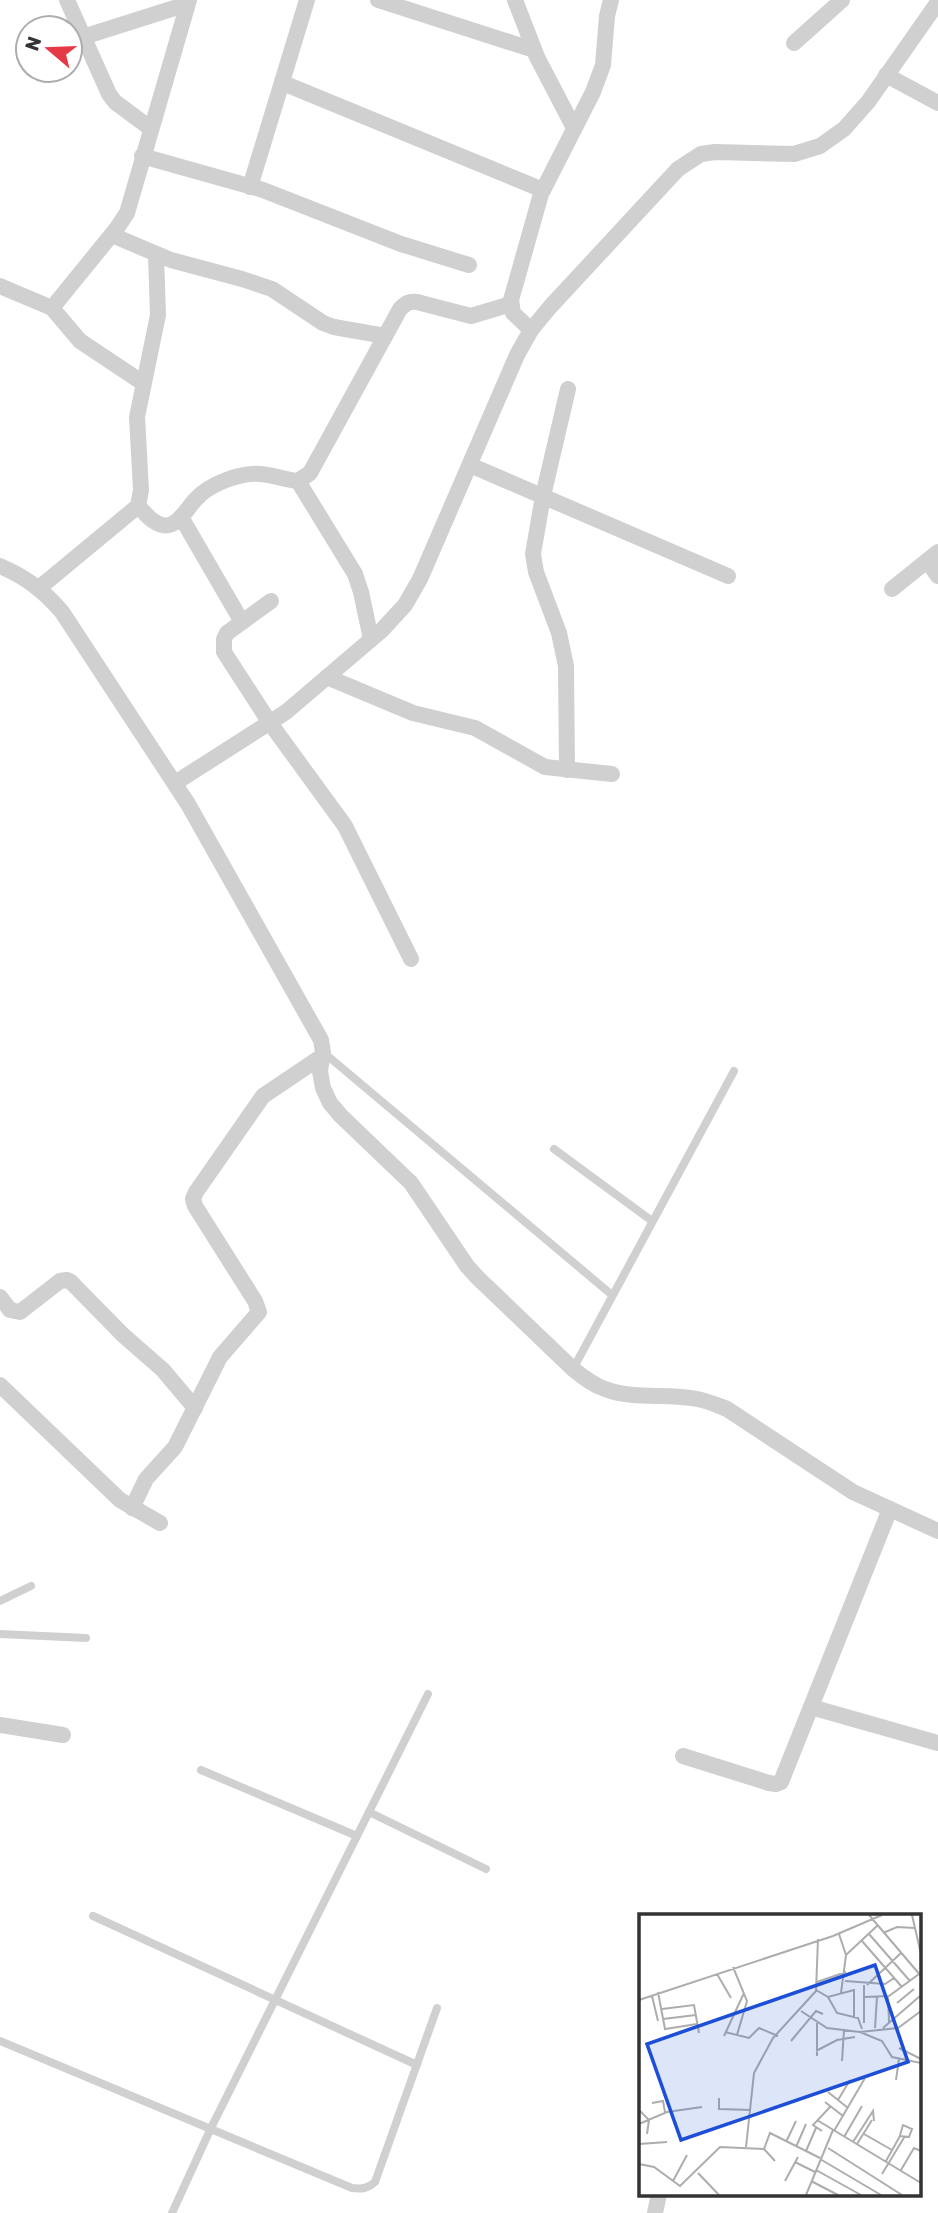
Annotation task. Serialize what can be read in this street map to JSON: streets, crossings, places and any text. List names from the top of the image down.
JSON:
{
  "north": "left"
}
